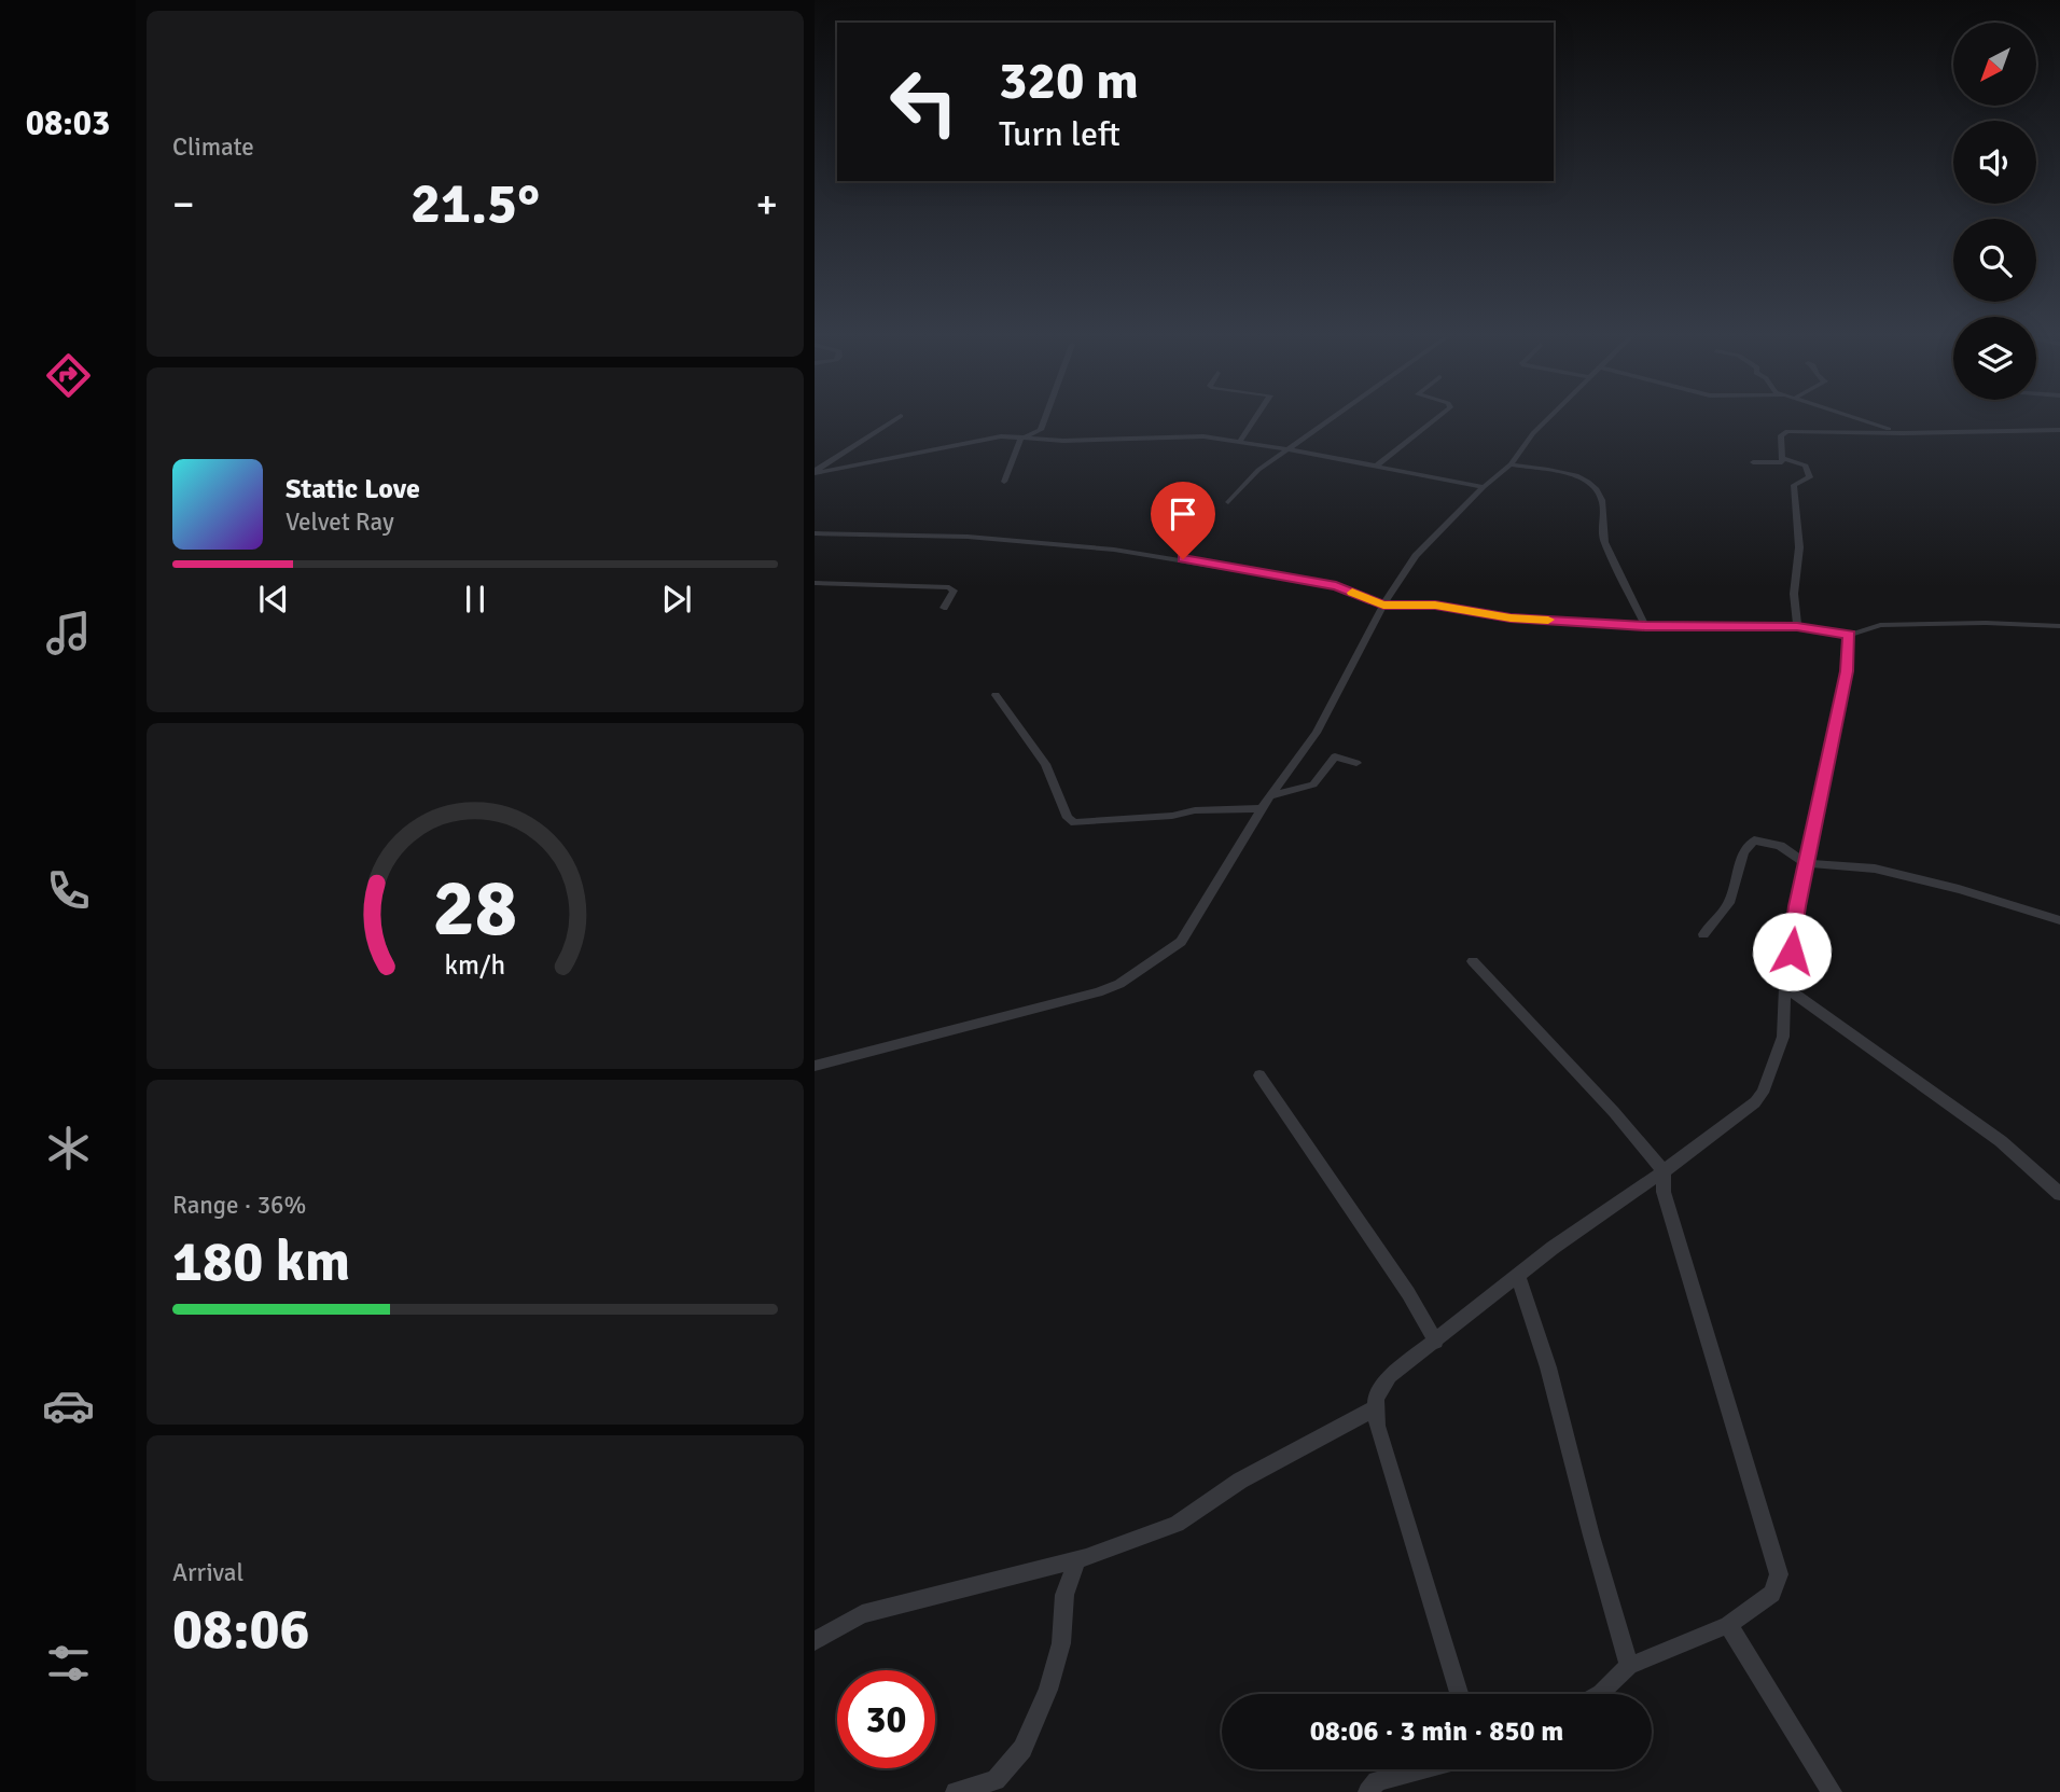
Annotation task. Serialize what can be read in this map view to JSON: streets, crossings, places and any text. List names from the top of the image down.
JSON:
{
  "north": "bottom left",
  "page": {
    "tabs": "08:03",
    "tile": [
      "Climate",
      ["Range · 36%", "180 km"],
      ["Arrival", "08:06"]
    ],
    "turn": ["320 m", "Turn left"],
    "heat": ["−", "21.5°", "+"],
    "song": ["Static Love", "Velvet Ray"],
    "limit": "30",
    "trip": "08:06 · 3 min · 850 m",
    "gauge": ["28", "km/h"]
  }
}
